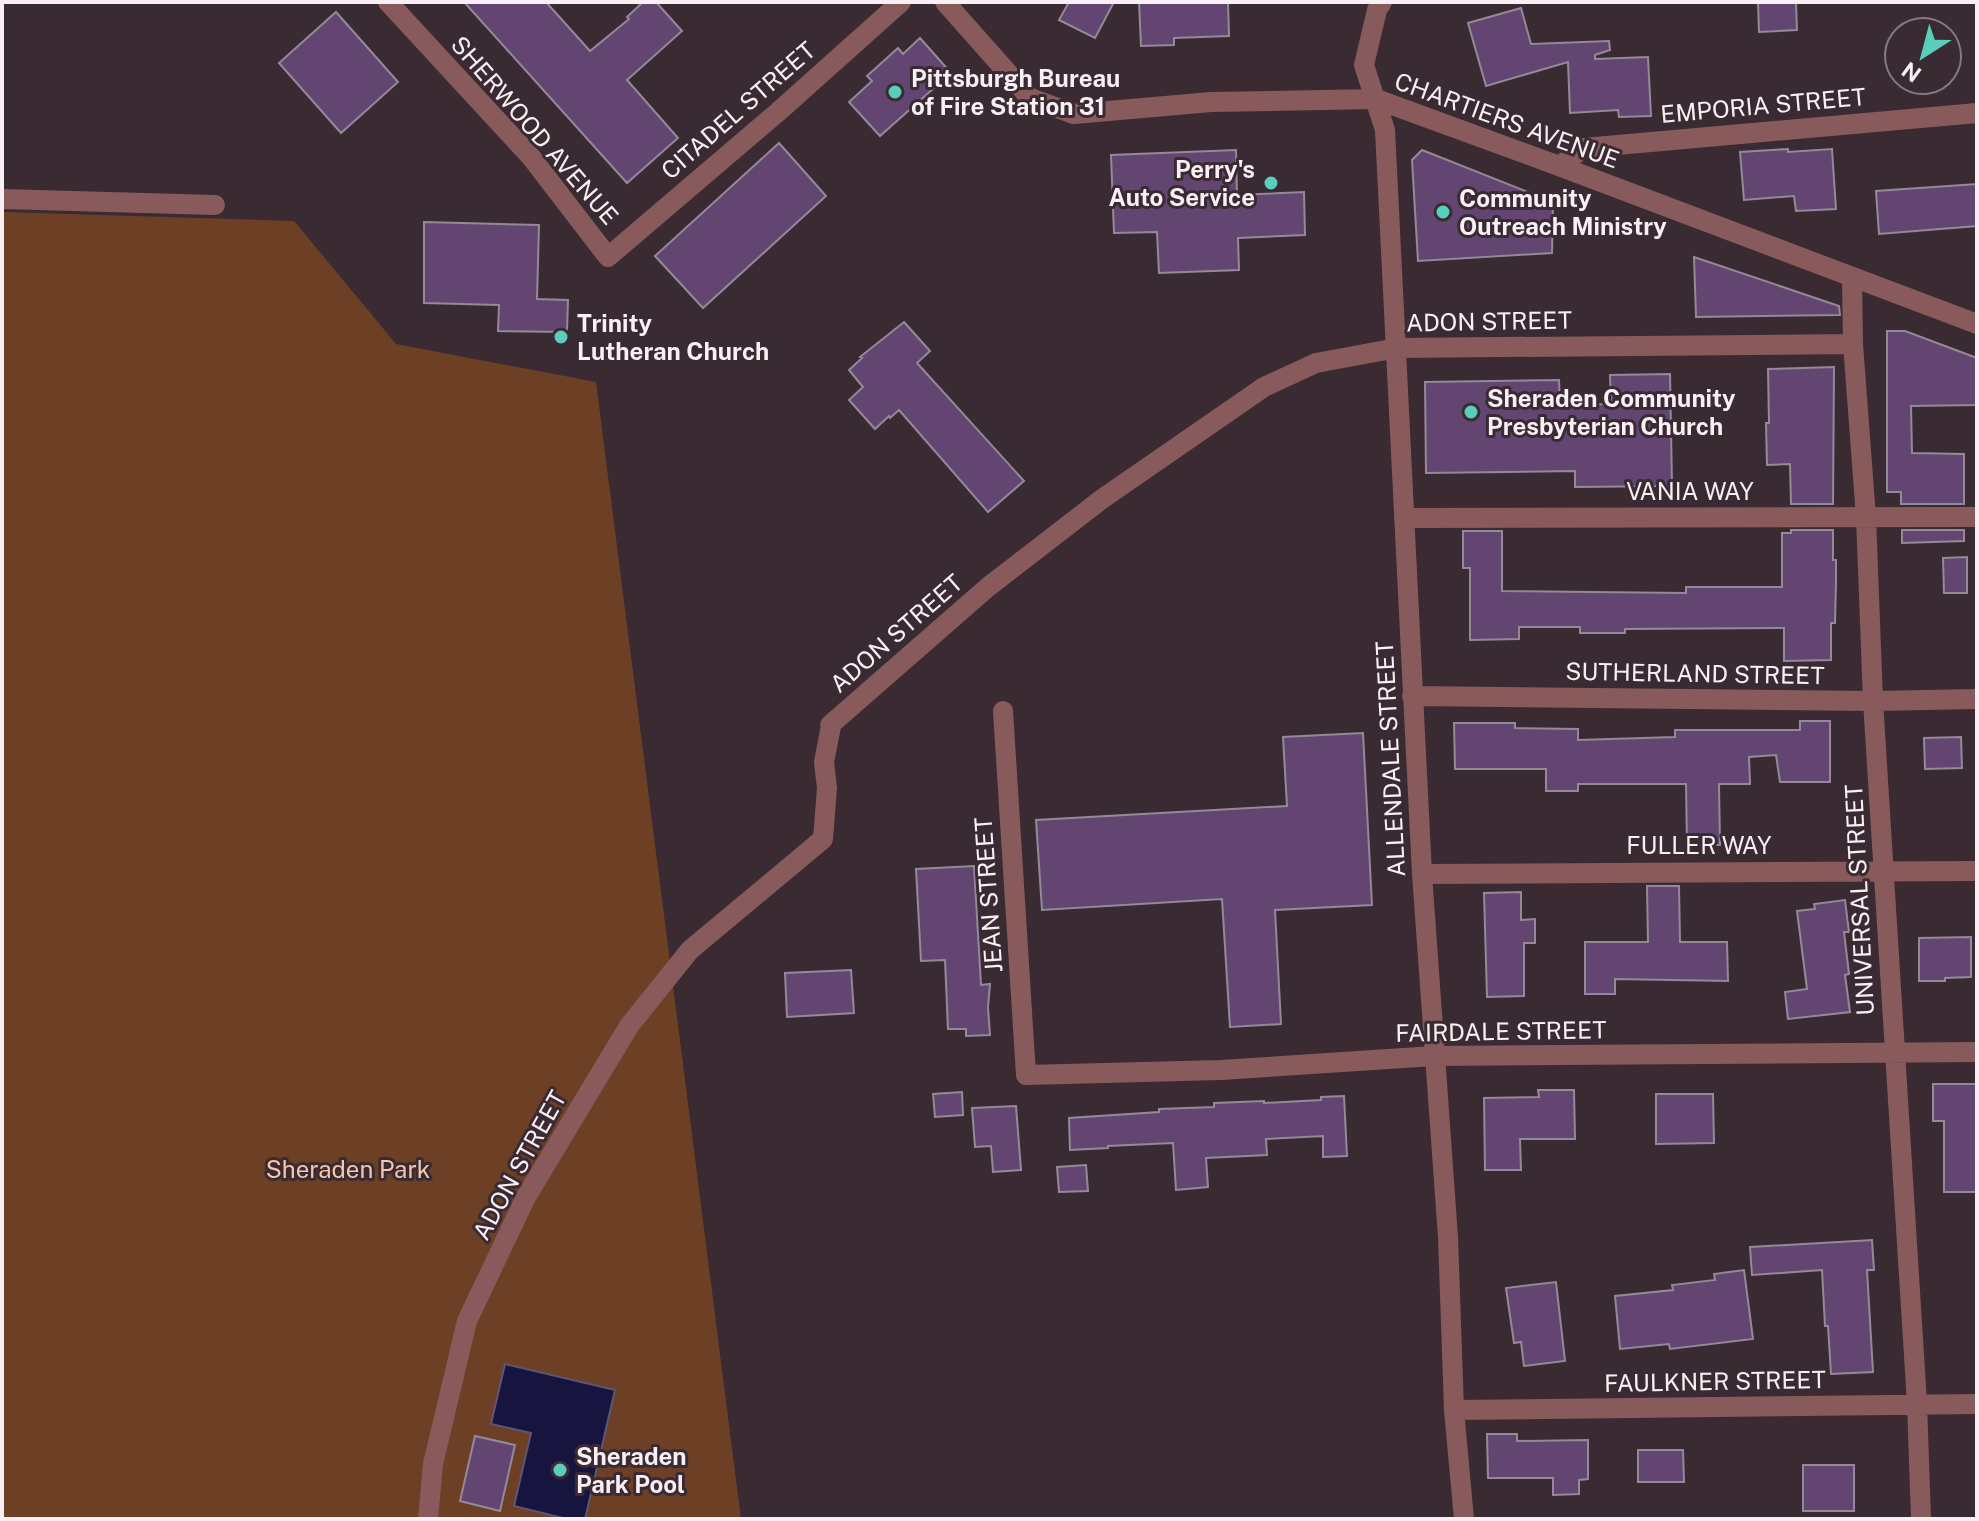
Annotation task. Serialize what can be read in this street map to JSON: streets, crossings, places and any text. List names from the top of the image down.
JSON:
{
  "streets": {
    "street": [
      "EMPORIA STREET",
      "CITADEL STREET",
      "CHARTIERS AVENUE",
      "SHERWOOD AVENUE",
      "ADON STREET",
      "VANIA WAY",
      "SUTHERLAND STREET",
      "ALLENDALE STREET",
      "FULLER WAY",
      "JEAN STREET",
      "UNIVERSAL STREET",
      "FAIRDALE STREET",
      "FAULKNER STREET"
    ]
  },
  "crossings": [
    ["EMPORIA STREET", "CHARTIERS AVENUE"],
    ["CITADEL STREET", "SHERWOOD AVENUE"],
    ["CHARTIERS AVENUE", "ALLENDALE STREET"],
    ["CHARTIERS AVENUE", "UNIVERSAL STREET"],
    ["ADON STREET", "ALLENDALE STREET"],
    ["ADON STREET", "UNIVERSAL STREET"],
    ["VANIA WAY", "ALLENDALE STREET"],
    ["VANIA WAY", "UNIVERSAL STREET"],
    ["SUTHERLAND STREET", "ALLENDALE STREET"],
    ["SUTHERLAND STREET", "UNIVERSAL STREET"],
    ["ALLENDALE STREET", "FULLER WAY"],
    ["ALLENDALE STREET", "FAIRDALE STREET"],
    ["ALLENDALE STREET", "FAULKNER STREET"],
    ["FULLER WAY", "UNIVERSAL STREET"],
    ["JEAN STREET", "FAIRDALE STREET"],
    ["UNIVERSAL STREET", "FAIRDALE STREET"],
    ["UNIVERSAL STREET", "FAULKNER STREET"]
  ],
  "parks": ["Sheraden Park"],
  "places": [
    "Pittsburgh Bureau of Fire Station 31",
    "Perry's Auto Service",
    "Community Outreach Ministry",
    "Trinity Lutheran Church",
    "Sheraden Community Presbyterian Church",
    "Sheraden Park Pool"
  ],
  "north": "bottom left"
}
